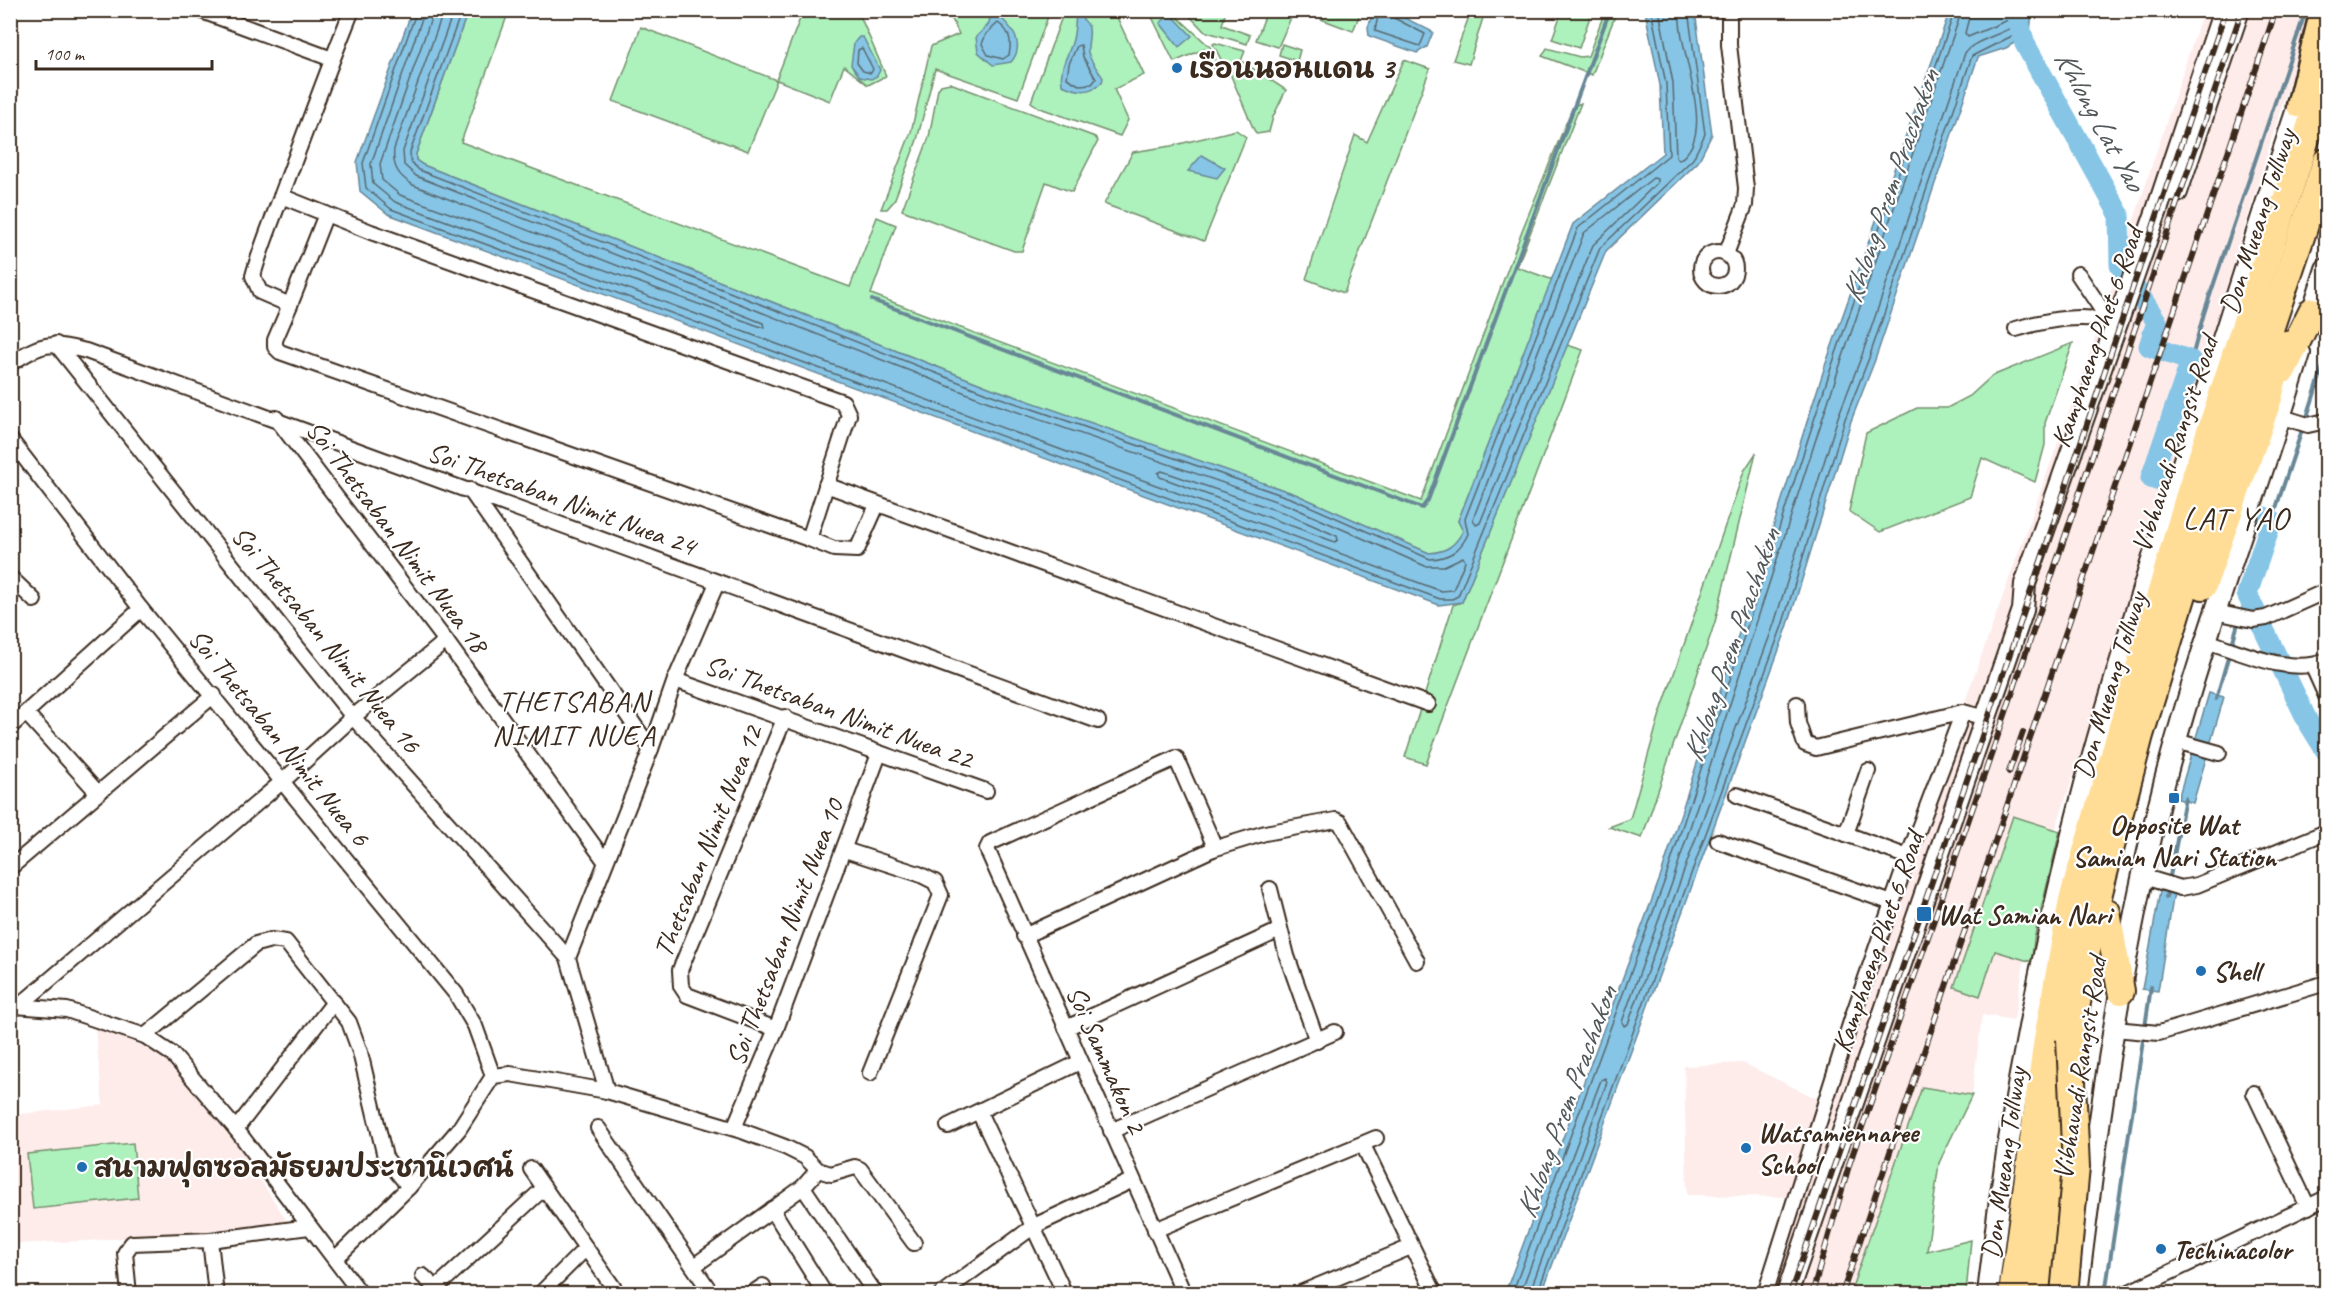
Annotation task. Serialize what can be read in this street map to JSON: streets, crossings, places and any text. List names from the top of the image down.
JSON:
{
  "streets": {
    "highway": ["Don Mueang Tollway", "Vibhavadi Rangsit Road"],
    "main road": ["Kamphaeng Phet 6 Road"],
    "street": [
      "Soi Thetsaban Nimit Nuea 24",
      "Soi Thetsaban Nimit Nuea 18",
      "Soi Thetsaban Nimit Nuea 16",
      "Soi Thetsaban Nimit Nuea 22",
      "Soi Thetsaban Nimit Nuea 6",
      "Thetsaban Nimit Nuea 12",
      "Soi Thetsaban Nimit Nuea 10",
      "Soi Sammakon 2"
    ]
  },
  "crossings": [
    ["Soi Thetsaban Nimit Nuea 24", "Soi Thetsaban Nimit Nuea 18"],
    ["Soi Thetsaban Nimit Nuea 24", "Soi Thetsaban Nimit Nuea 16"],
    ["Soi Thetsaban Nimit Nuea 22", "Thetsaban Nimit Nuea 12"],
    ["Soi Thetsaban Nimit Nuea 22", "Soi Thetsaban Nimit Nuea 10"],
    ["Thetsaban Nimit Nuea 12", "Soi Thetsaban Nimit Nuea 10"]
  ],
  "districts": ["LAT YAO", "THETSABAN NIMIT NUEA"],
  "water": ["Khlong Lat Yao", "Khlong Prem Prachakon"],
  "places": {
    "other": [
      "เรือนนอนแดน 3",
      "Shell",
      "Watsamiennaree School",
      "สนามฟุตซอลมัธยมประชานิเวศน์",
      "Techinacolor"
    ],
    "transit": ["Opposite Wat Samian Nari Station", "Wat Samian Nari"]
  },
  "scale_bar": "100 m"
}
